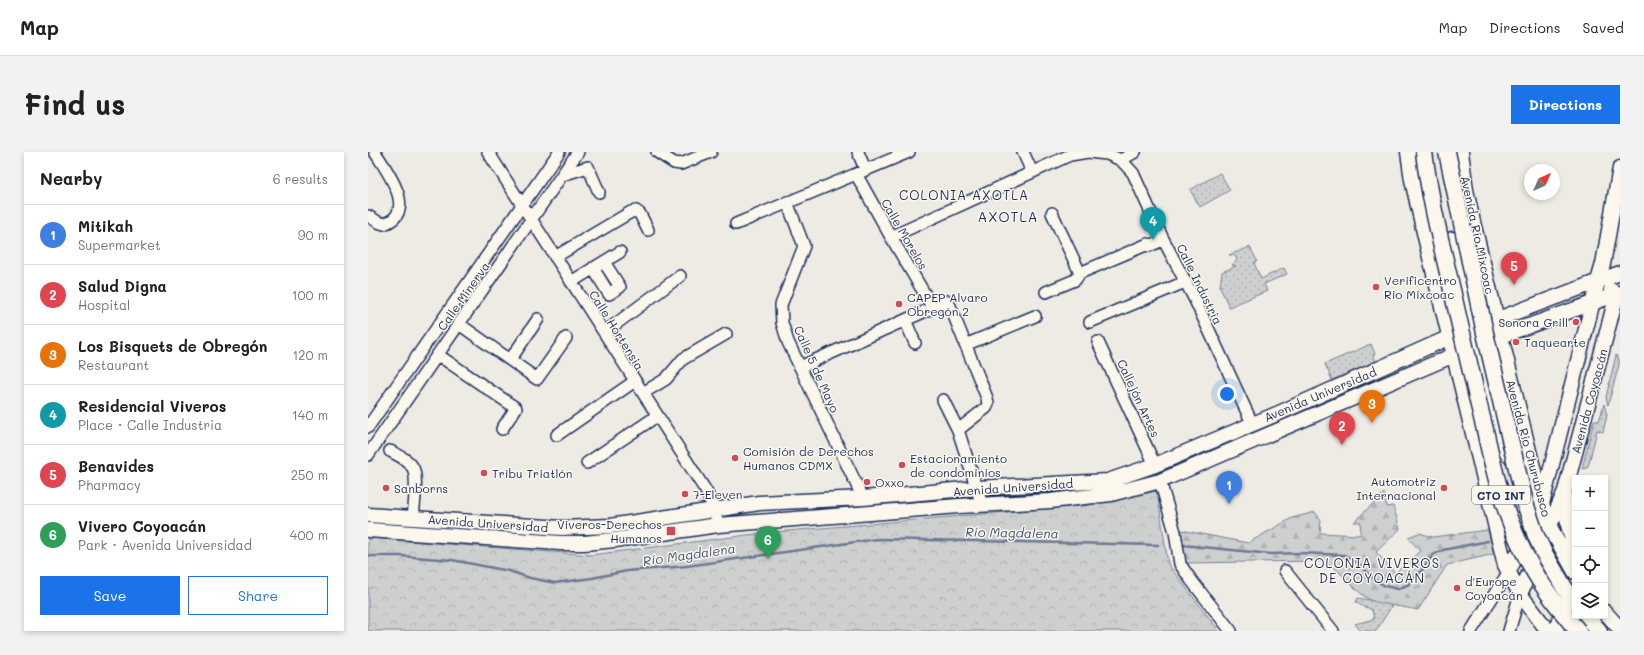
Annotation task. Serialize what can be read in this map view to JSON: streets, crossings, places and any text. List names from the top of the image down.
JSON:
{
  "streets": {
    "highway": ["CTO INT"],
    "main road": [
      "Avenida Río Mixcoac",
      "Avenida Universidad",
      "Avenida Coyoacán",
      "Avenida Río Churubusco"
    ],
    "street": [
      "Calle Morelos",
      "Calle Industria",
      "Calle Minerva",
      "Calle Hortensia",
      "Calle 5 de Mayo",
      "Callejón Artes"
    ]
  },
  "crossings": [
    ["Avenida Río Mixcoac", "Avenida Universidad"],
    ["Avenida Río Mixcoac", "Avenida Río Churubusco"],
    ["Calle Industria", "Avenida Universidad"],
    ["Calle Minerva", "Calle Hortensia"],
    ["Calle Hortensia", "Avenida Universidad"],
    ["Calle 5 de Mayo", "Avenida Universidad"],
    ["Avenida Universidad", "Callejón Artes"],
    ["Avenida Universidad", "Avenida Coyoacán"],
    ["Avenida Universidad", "Avenida Río Churubusco"],
    ["Avenida Universidad", "CTO INT"],
    ["Avenida Coyoacán", "Avenida Río Churubusco"],
    ["Avenida Coyoacán", "CTO INT"],
    ["Avenida Río Churubusco", "CTO INT"]
  ],
  "districts": ["COLONIA AXOTLA", "AXOTLA", "COLONIA VIVEROS DE COYOACÁN"],
  "water": ["Río Magdalena"],
  "places": {
    "other": [
      "Verificentro Rio Mixcoac",
      "CAPEP Alvaro Obregón 2",
      "Sonora Grill",
      "Taquearte",
      "Comisión de Derechos Humanos CDMX",
      "Estacionamiento de condominios",
      "Tribu Triatlón",
      "Oxxo",
      "Sanborns",
      "Automotriz Internacional",
      "7-Eleven",
      "d'Europe Coyoacán"
    ],
    "transit": ["Viveros-Derechos Humanos"]
  },
  "north": "top right",
  "page": {
    "header": "Map",
    "nav": ["Map", "Directions", "Saved"],
    "buttons": [
      "Directions",
      ["Save", "Share"]
    ],
    "title": "Find us",
    "heading": ["Nearby", "6 results"],
    "list": [
      {
        "mark": "1",
        "name": "Mitikah",
        "note": "Supermarket",
        "value": "90 m"
      },
      {
        "mark": "2",
        "name": "Salud Digna",
        "note": "Hospital",
        "value": "100 m"
      },
      {
        "mark": "3",
        "name": "Los Bisquets de Obregón",
        "note": "Restaurant",
        "value": "120 m"
      },
      {
        "mark": "4",
        "name": "Residencial Viveros",
        "note": "Place · Calle Industria",
        "value": "140 m"
      },
      {
        "mark": "5",
        "name": "Benavides",
        "note": "Pharmacy",
        "value": "250 m"
      },
      {
        "mark": "6",
        "name": "Vivero Coyoacán",
        "note": "Park · Avenida Universidad",
        "value": "400 m"
      }
    ],
    "pins": [
      "4",
      "5",
      "3",
      "2",
      "1",
      "6"
    ],
    "map_buttons": ["+", "−"]
  }
}
